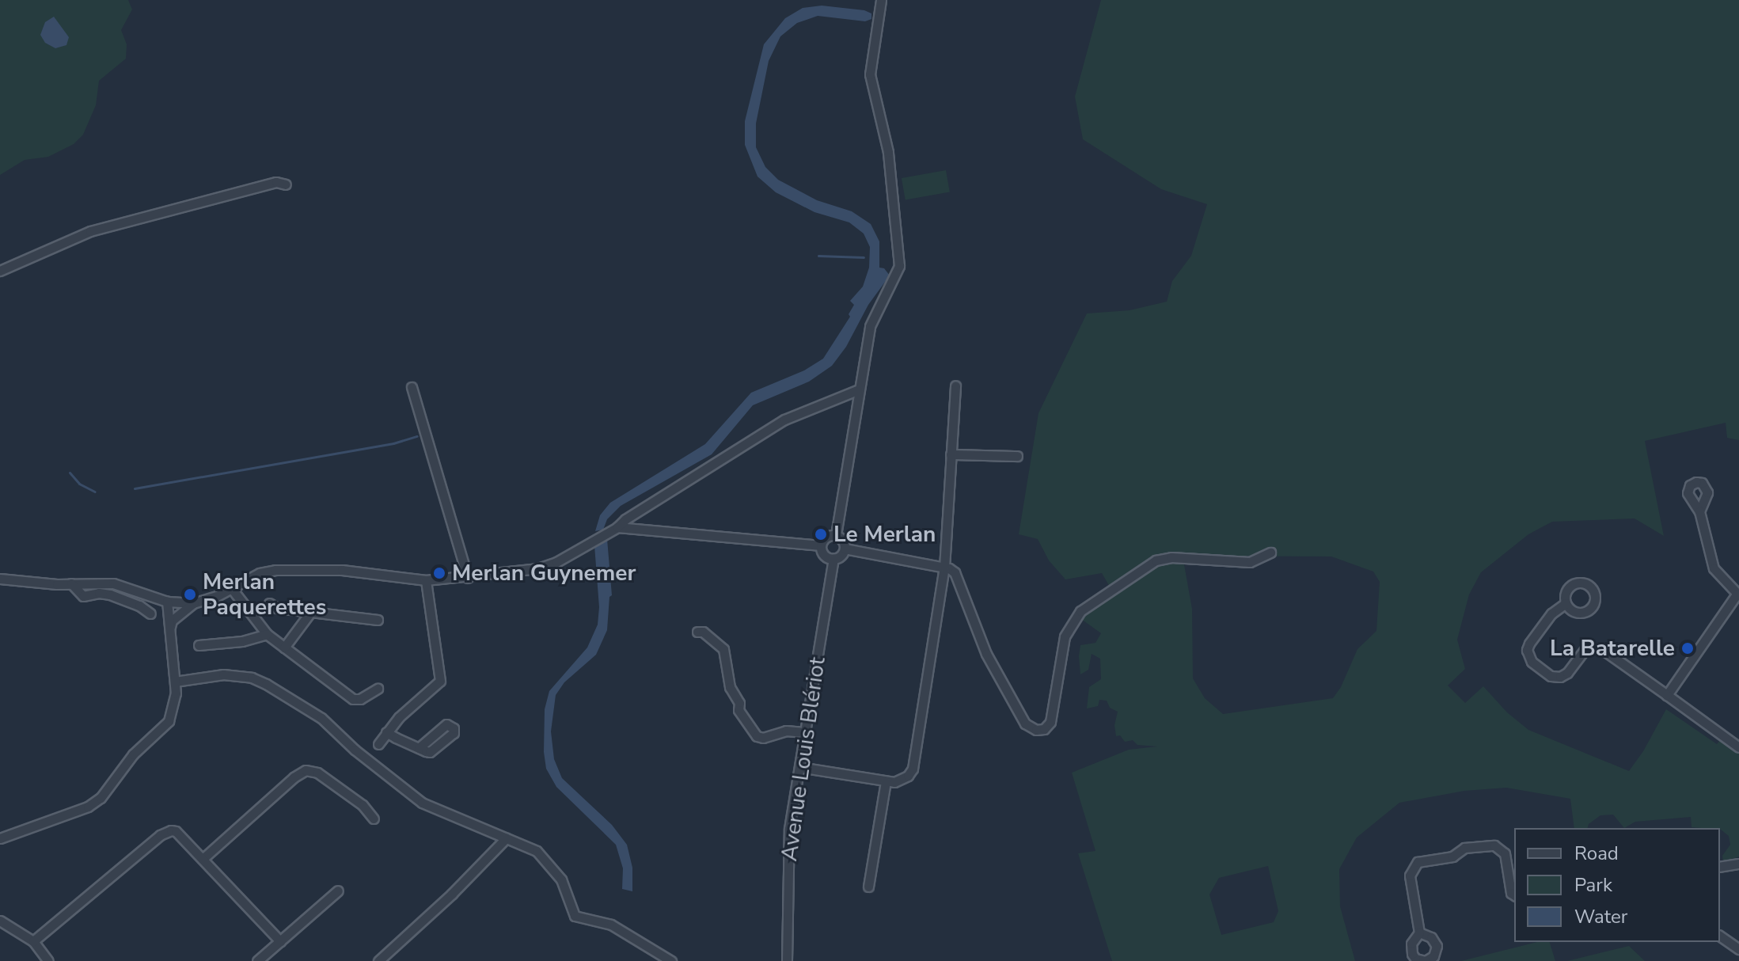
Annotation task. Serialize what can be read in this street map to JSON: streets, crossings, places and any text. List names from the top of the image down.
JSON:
{
  "streets": {
    "street": ["Avenue Louis Blériot"]
  },
  "places": [
    "Le Merlan",
    "Merlan Guynemer",
    "Merlan Paquerettes",
    "La Batarelle"
  ],
  "legend": ["Road", "Park", "Water"]
}
